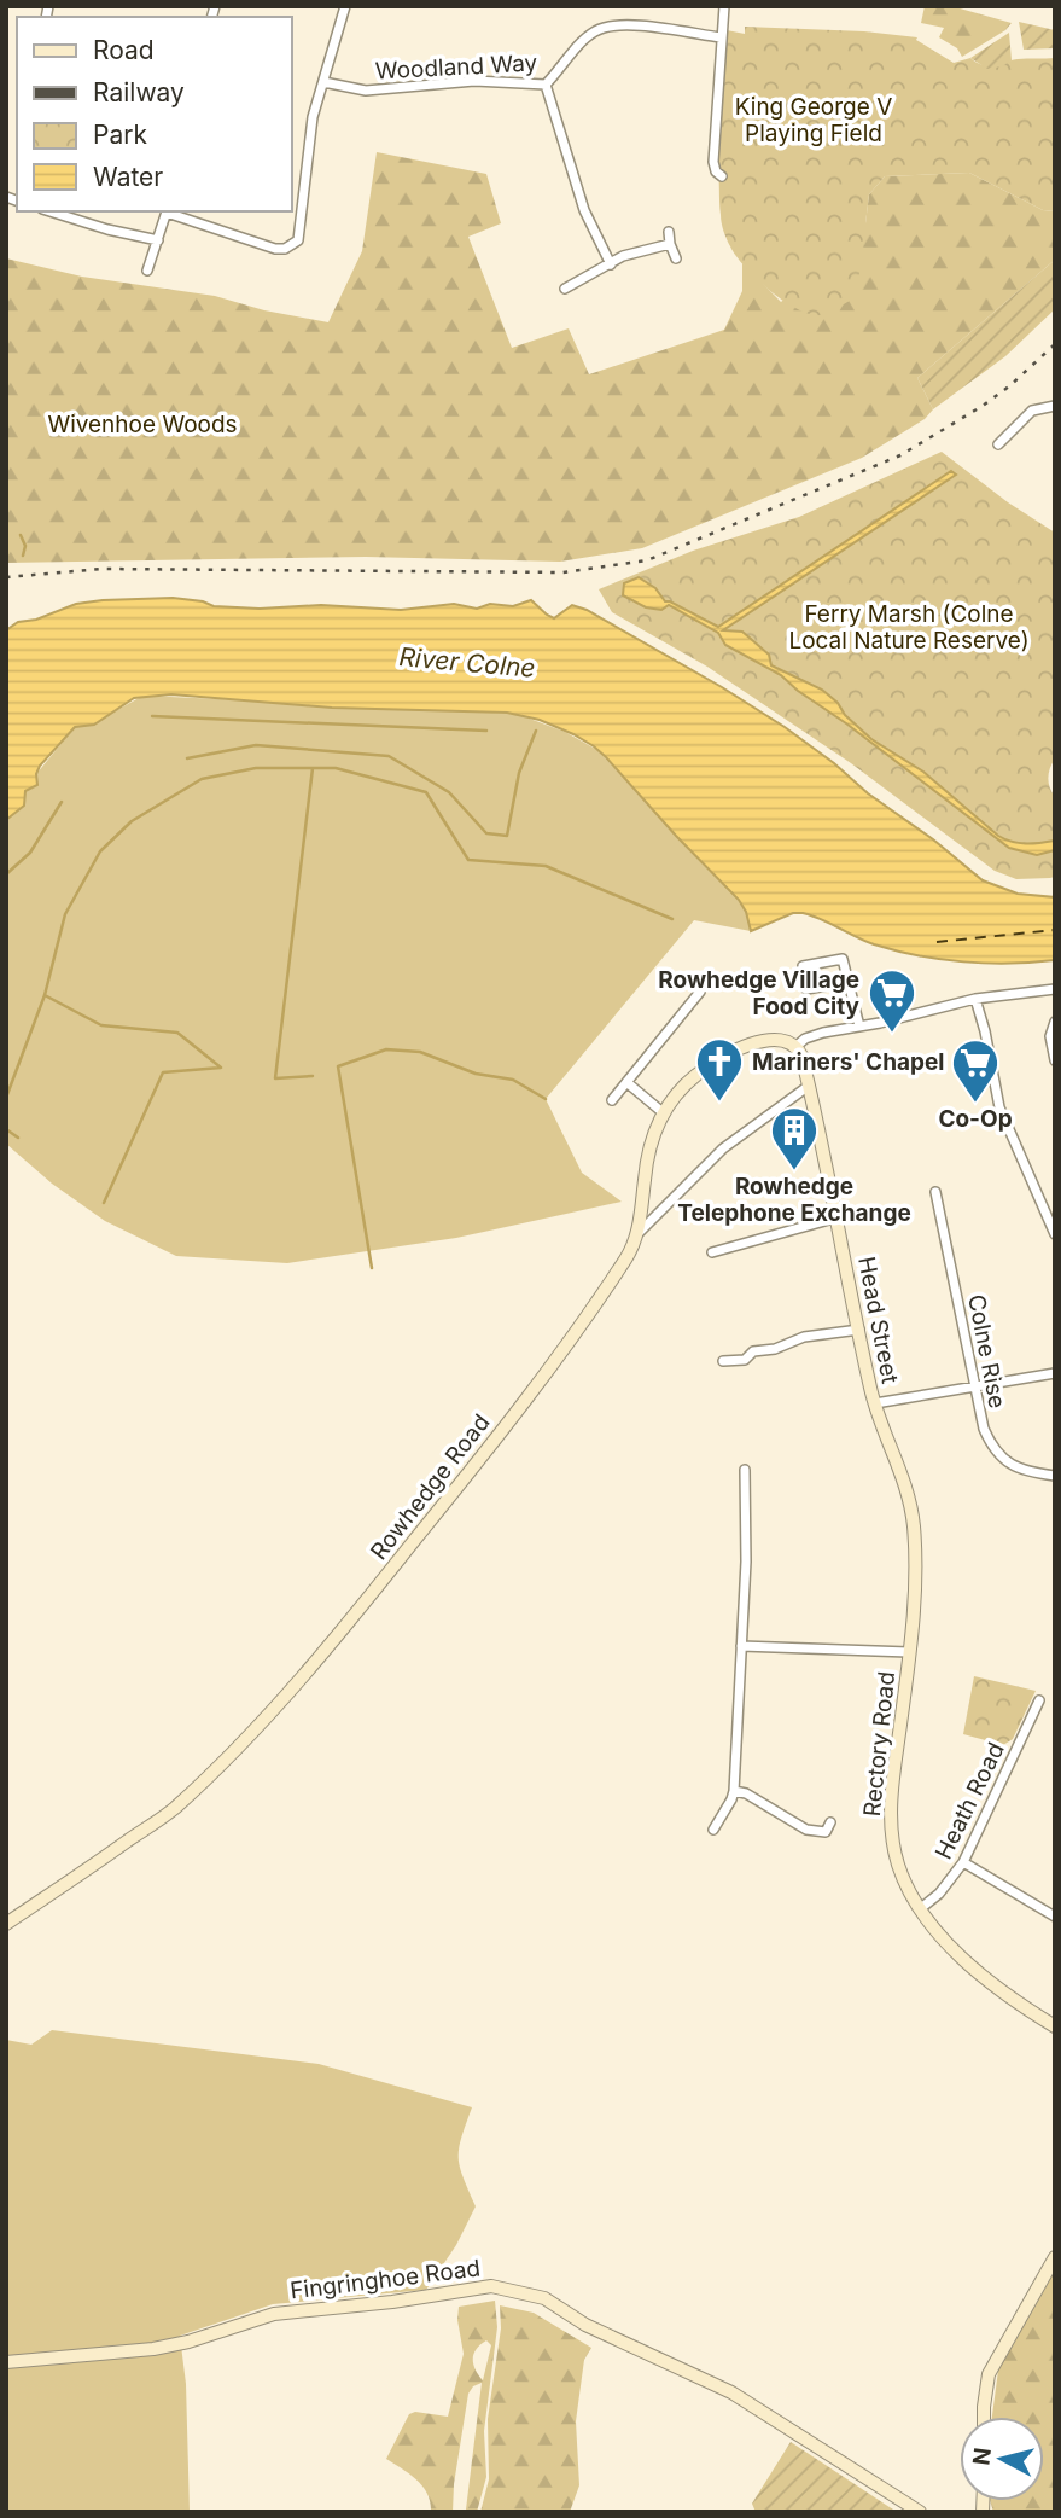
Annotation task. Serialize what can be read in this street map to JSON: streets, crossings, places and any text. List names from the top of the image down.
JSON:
{
  "streets": {
    "street": [
      "Woodland Way",
      "Head Street",
      "Colne Rise",
      "Rowhedge Road",
      "Rectory Road",
      "Heath Road",
      "Fingringhoe Road"
    ]
  },
  "crossings": [
    ["Head Street", "Rowhedge Road"],
    ["Head Street", "Rectory Road"],
    ["Rectory Road", "Heath Road"]
  ],
  "water": ["River Colne"],
  "parks": ["King George V Playing Field", "Wivenhoe Woods", "Ferry Marsh (Colne Local Nature Reserve)"],
  "places": {
    "supermarket": ["Rowhedge Village Food City", "Co-Op"],
    "church": ["Mariners' Chapel"],
    "building": ["Rowhedge Telephone Exchange"]
  },
  "legend": [
    "Road",
    "Railway",
    "Park",
    "Water"
  ],
  "north": "left"
}
